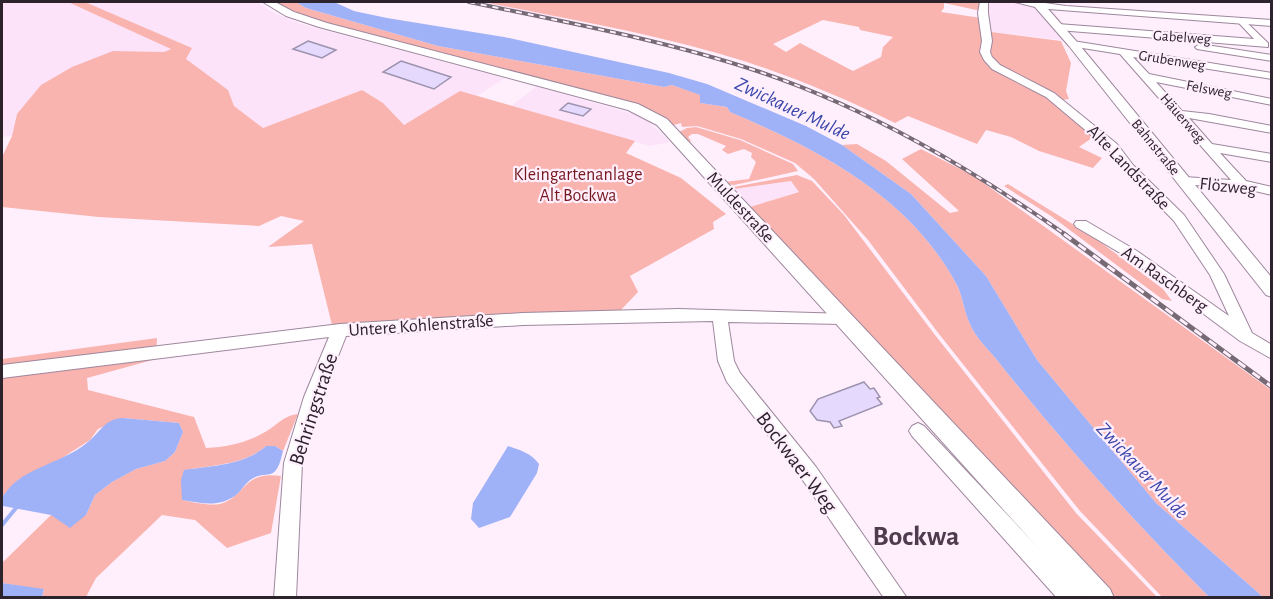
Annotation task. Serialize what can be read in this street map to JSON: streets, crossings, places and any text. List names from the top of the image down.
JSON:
{
  "streets": {
    "main road": ["Bahnstraße", "Muldestraße"],
    "street": [
      "Gabelweg",
      "Grubenweg",
      "Felsweg",
      "Häuerweg",
      "Alte Landstraße",
      "Flözweg",
      "Am Raschberg",
      "Untere Kohlenstraße",
      "Behringstraße",
      "Bockwaer Weg"
    ]
  },
  "crossings": [
    ["Gabelweg", "Bahnstraße"],
    ["Grubenweg", "Häuerweg"],
    ["Grubenweg", "Bahnstraße"],
    ["Felsweg", "Häuerweg"],
    ["Häuerweg", "Flözweg"],
    ["Bahnstraße", "Flözweg"],
    ["Alte Landstraße", "Am Raschberg"],
    ["Muldestraße", "Untere Kohlenstraße"],
    ["Untere Kohlenstraße", "Behringstraße"],
    ["Untere Kohlenstraße", "Bockwaer Weg"]
  ],
  "districts": ["Bockwa"],
  "water": ["Zwickauer Mulde"],
  "parks": ["Kleingartenanlage Alt Bockwa"]
}
